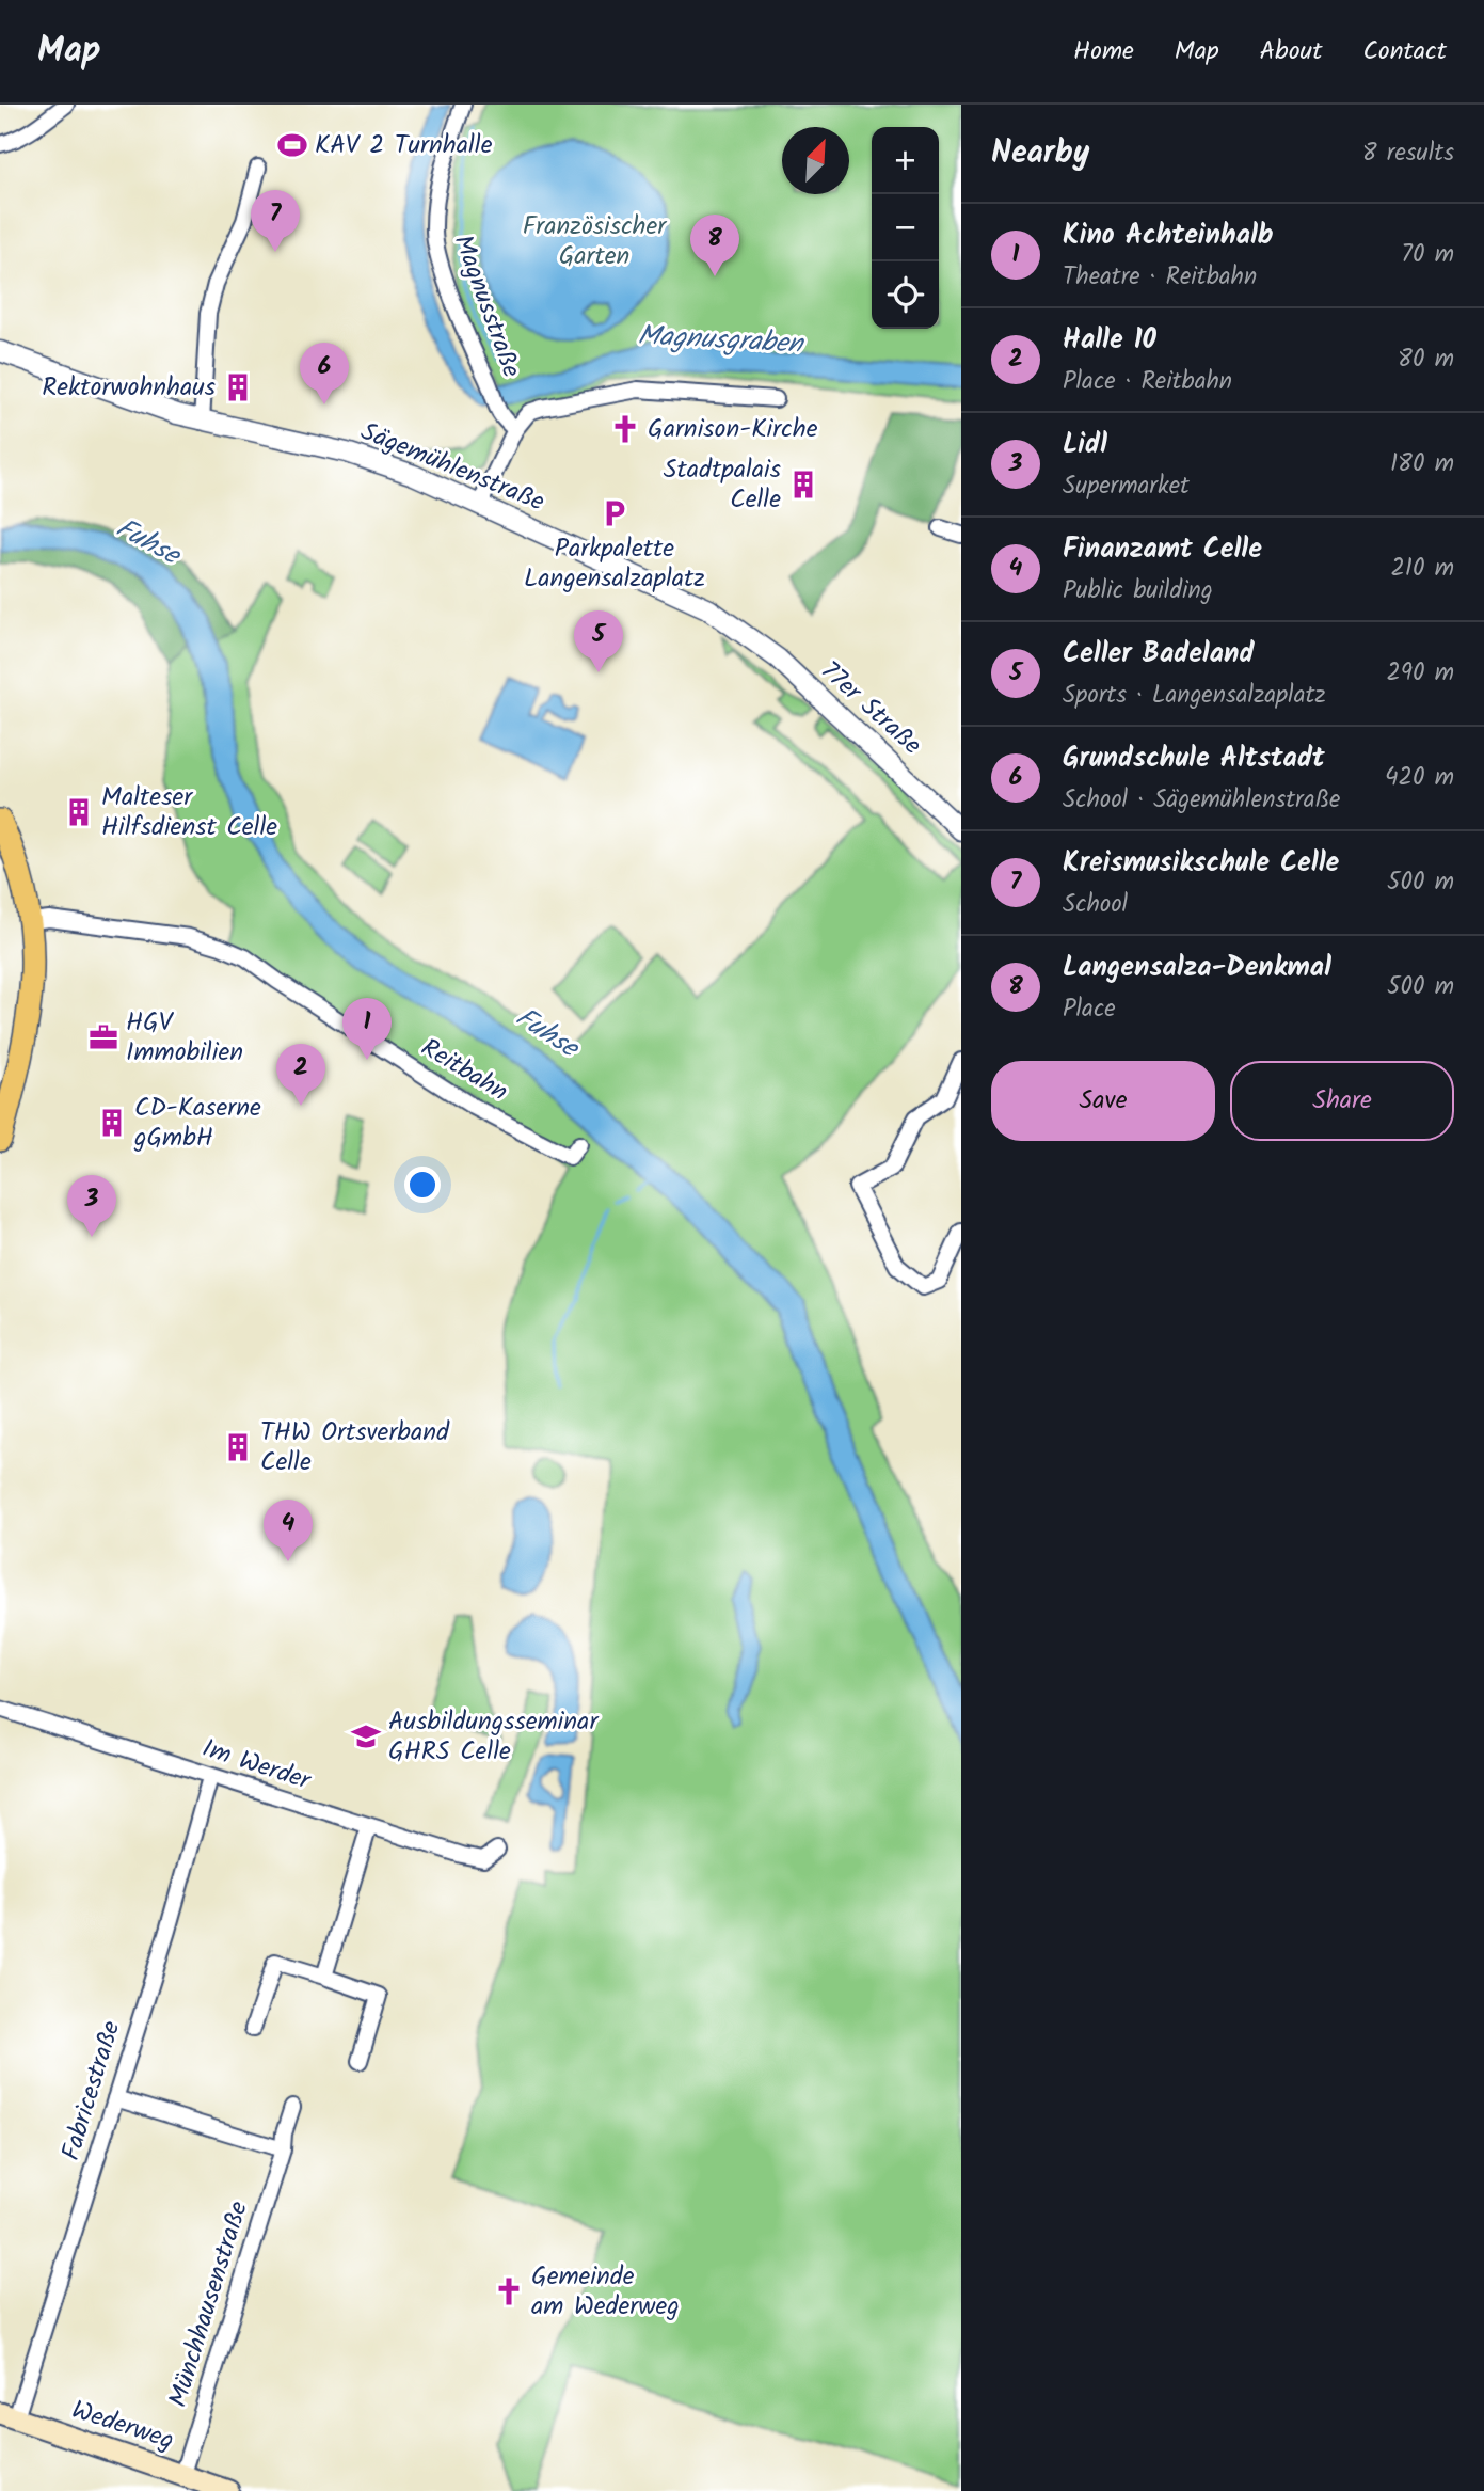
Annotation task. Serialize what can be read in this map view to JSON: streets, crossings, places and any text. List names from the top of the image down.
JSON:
{
  "streets": {
    "main road": ["Wederweg"],
    "street": [
      "Magnusstraße",
      "Sägemühlenstraße",
      "77er Straße",
      "Reitbahn",
      "Im Werder",
      "Fabricestraße",
      "Münchhausenstraße"
    ]
  },
  "crossings": [
    ["Sägemühlenstraße", "77er Straße"],
    ["Im Werder", "Fabricestraße"],
    ["Fabricestraße", "Wederweg"],
    ["Münchhausenstraße", "Wederweg"]
  ],
  "water": ["Magnusgraben", "Fuhse"],
  "parks": ["Französischer Garten"],
  "places": {
    "sports": ["KAV 2 Turnhalle"],
    "building": [
      "Rektorwohnhaus",
      "Stadtpalais Celle",
      "Malteser Hilfsdienst Celle",
      "CD-Kaserne gGmbH",
      "THW Ortsverband Celle"
    ],
    "church": ["Garnison-Kirche", "Gemeinde am Wederweg"],
    "parking": ["Parkpalette Langensalzaplatz"],
    "office": ["HGV Immobilien"],
    "school or university": ["Ausbildungsseminar GHRS Celle"]
  },
  "north": "top right",
  "page": {
    "header": "Map",
    "nav": [
      "Home",
      "Map",
      "About",
      "Contact"
    ],
    "heading": ["Nearby", "8 results"],
    "map_buttons": ["+", "−"],
    "pins": [
      "7",
      "8",
      "6",
      "5",
      "1",
      "2",
      "3",
      "4"
    ],
    "list": [
      {
        "mark": "1",
        "name": "Kino Achteinhalb",
        "note": "Theatre · Reitbahn",
        "value": "70 m"
      },
      {
        "mark": "2",
        "name": "Halle 10",
        "note": "Place · Reitbahn",
        "value": "80 m"
      },
      {
        "mark": "3",
        "name": "Lidl",
        "note": "Supermarket",
        "value": "180 m"
      },
      {
        "mark": "4",
        "name": "Finanzamt Celle",
        "note": "Public building",
        "value": "210 m"
      },
      {
        "mark": "5",
        "name": "Celler Badeland",
        "note": "Sports · Langensalzaplatz",
        "value": "290 m"
      },
      {
        "mark": "6",
        "name": "Grundschule Altstadt",
        "note": "School · Sägemühlenstraße",
        "value": "420 m"
      },
      {
        "mark": "7",
        "name": "Kreismusikschule Celle",
        "note": "School",
        "value": "500 m"
      },
      {
        "mark": "8",
        "name": "Langensalza-Denkmal",
        "note": "Place",
        "value": "500 m"
      }
    ],
    "buttons": ["Save", "Share"]
  }
}
